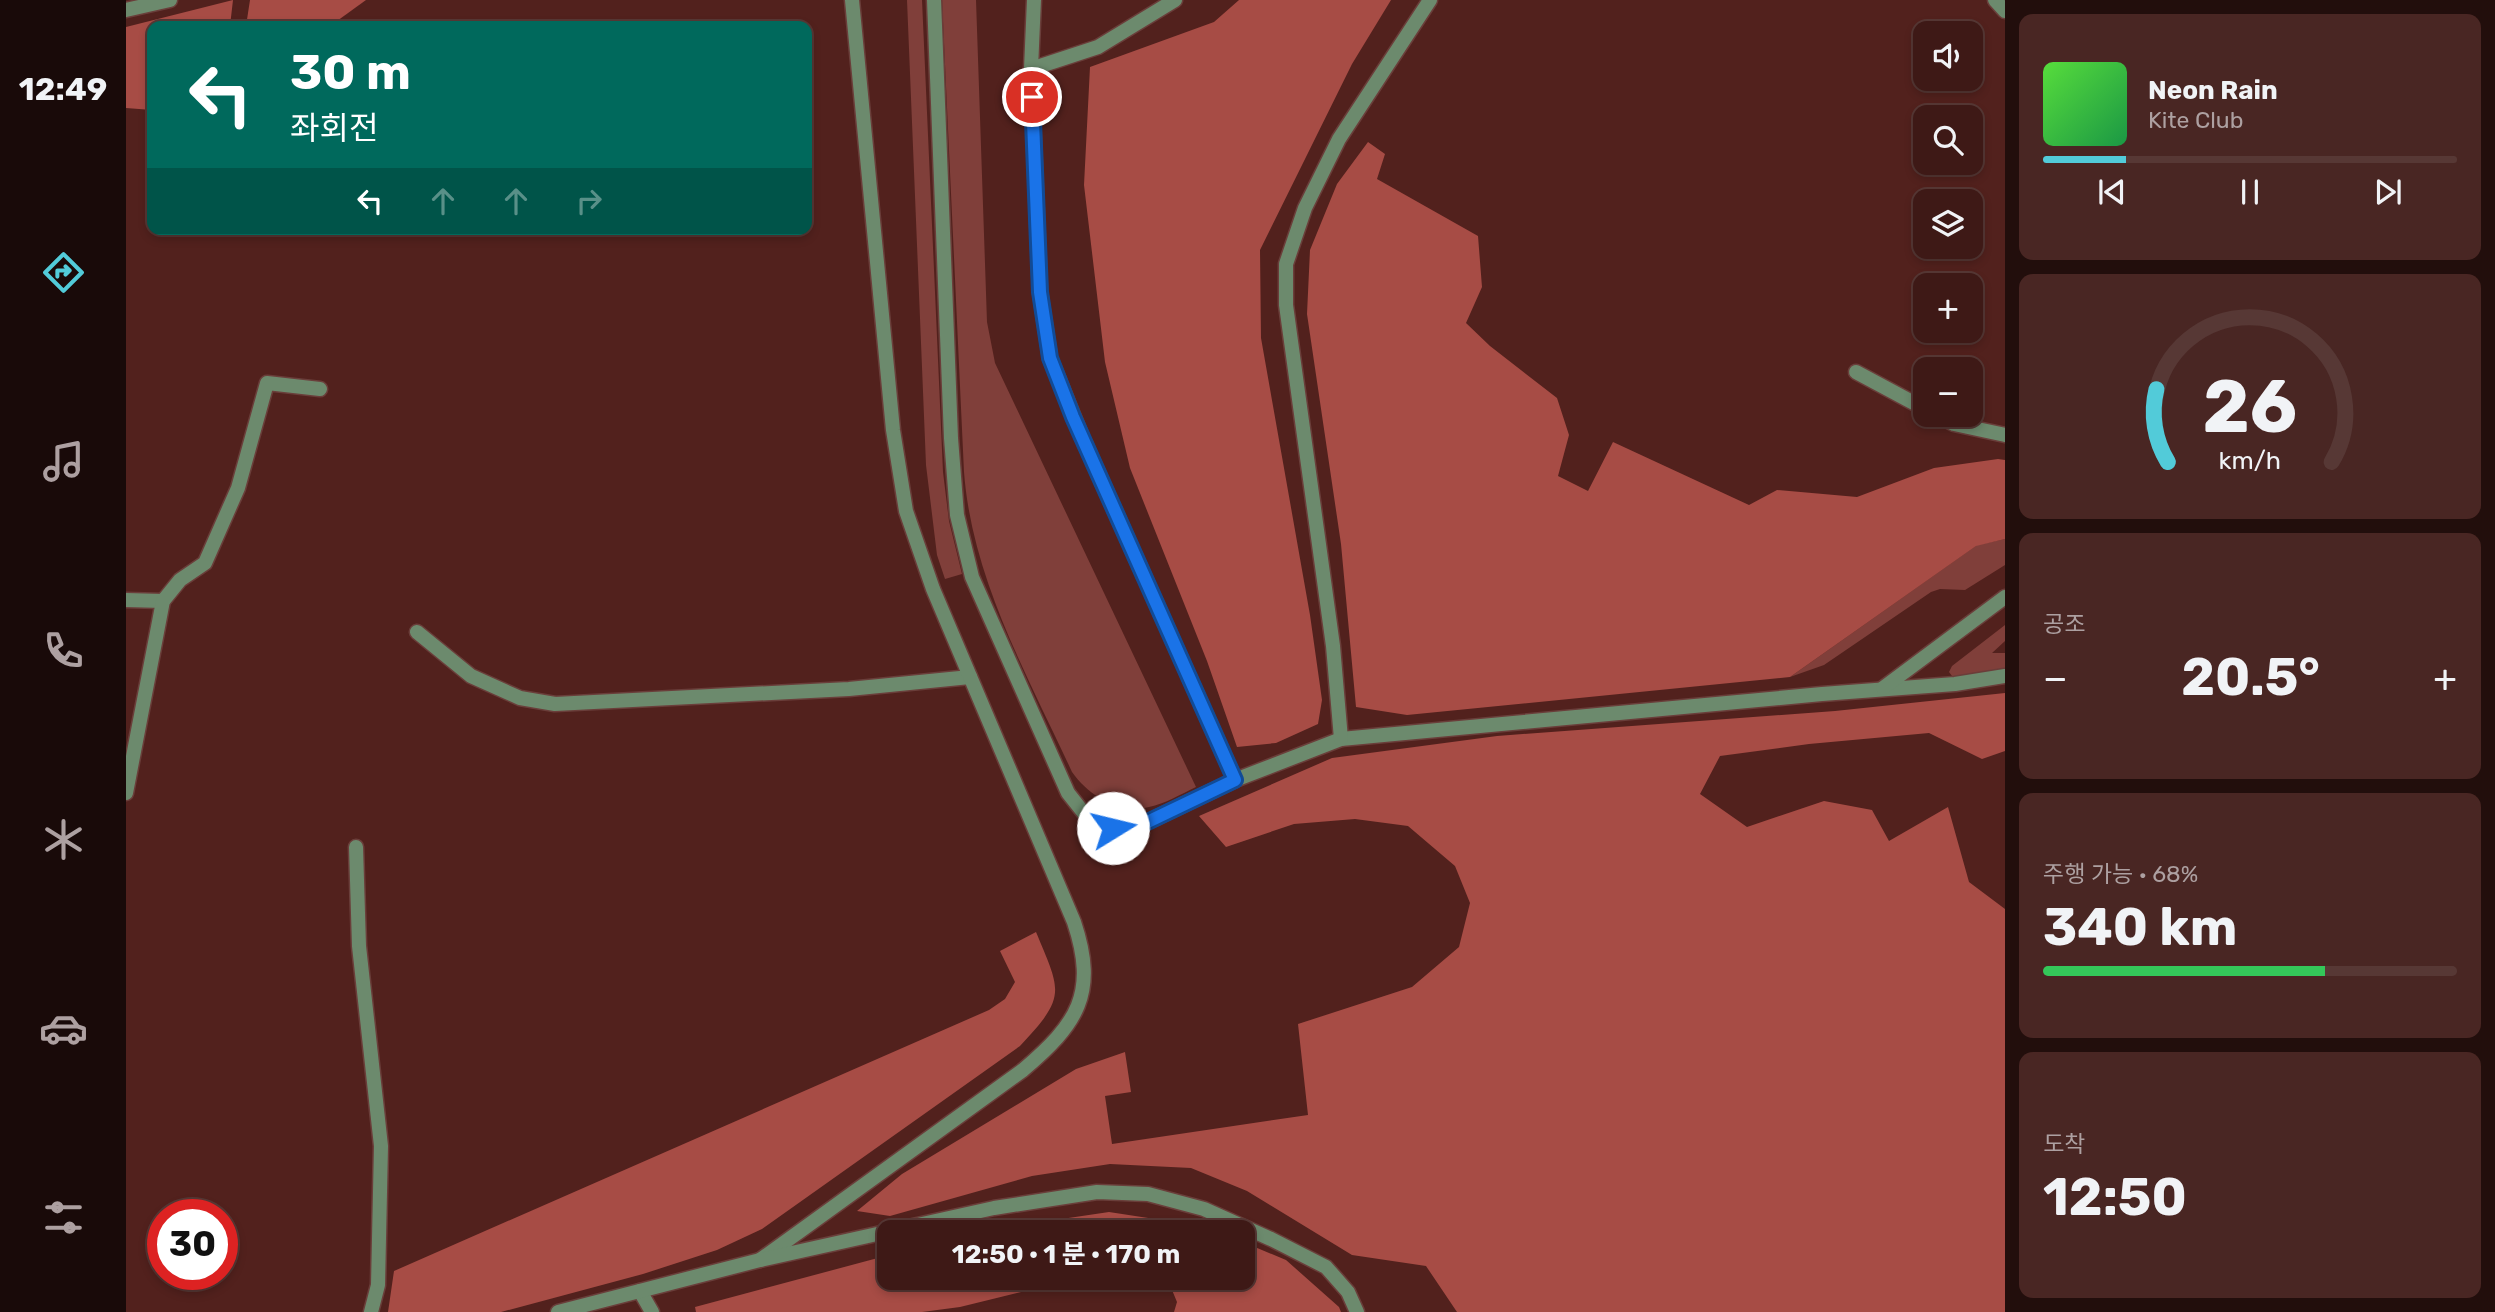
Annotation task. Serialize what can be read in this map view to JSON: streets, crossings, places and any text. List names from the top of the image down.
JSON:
{
  "page": {
    "tabs": "12:49",
    "map_buttons": ["+", "−"],
    "turn": ["30 m", "좌회전"],
    "song": ["Neon Rain", "Kite Club"],
    "tile": [
      "공조",
      ["주행 가능 · 68%", "340 km"],
      ["도착", "12:50"]
    ],
    "heat": ["−", "20.5°", "+"],
    "limit": "30",
    "trip": "12:50 · 1 분 · 170 m",
    "gauge": ["26", "km/h"]
  }
}
